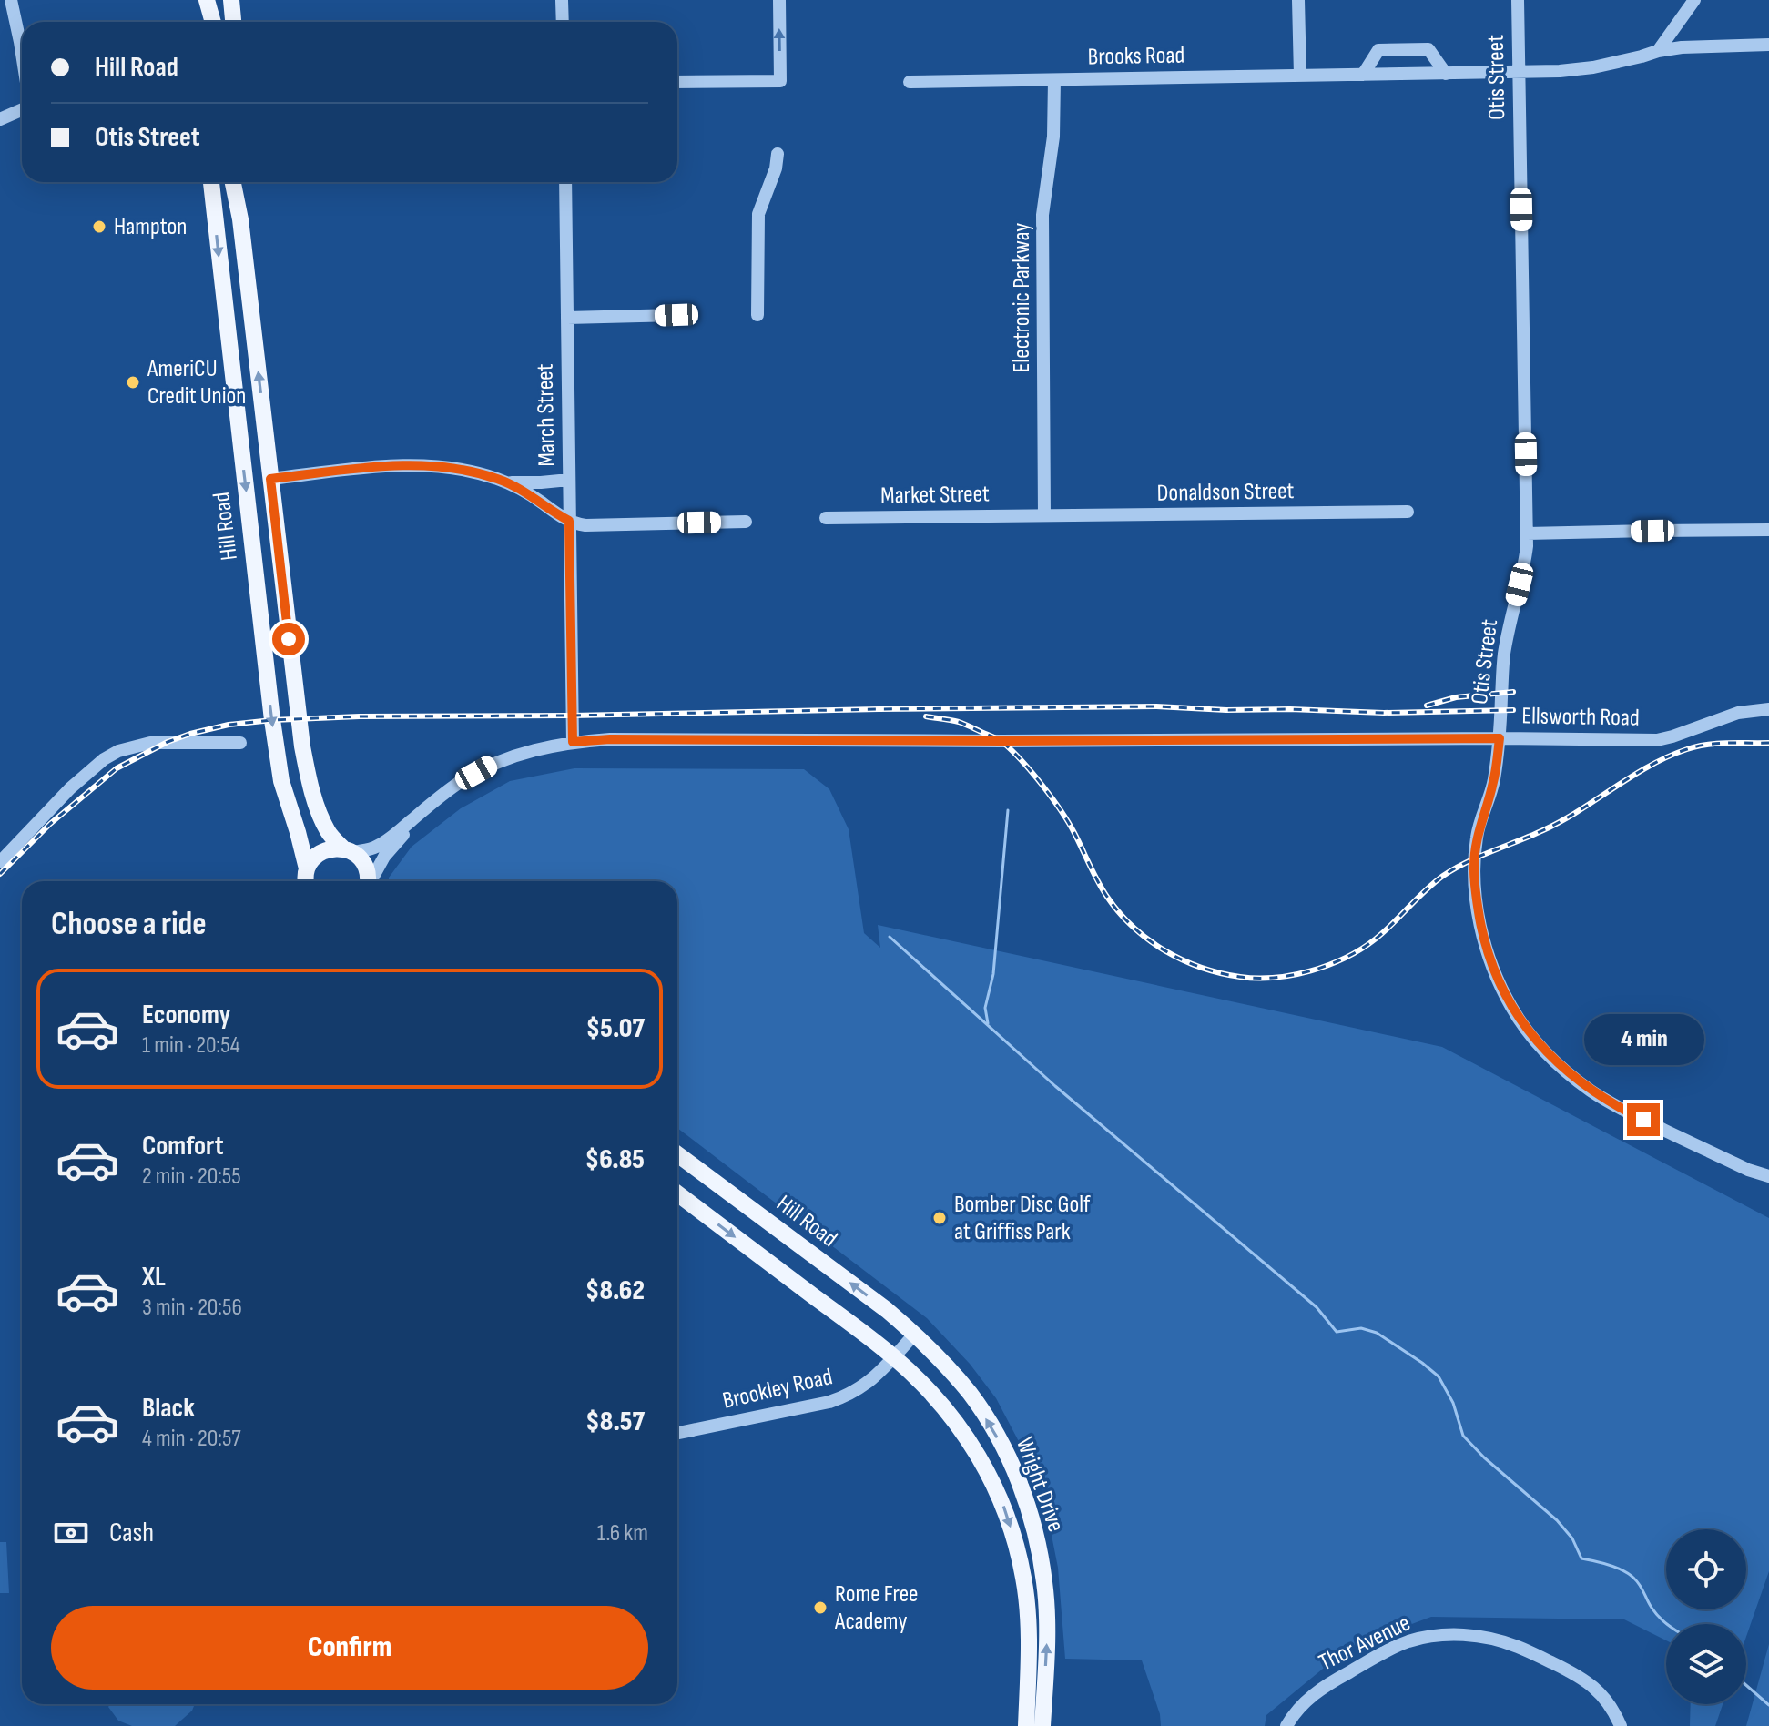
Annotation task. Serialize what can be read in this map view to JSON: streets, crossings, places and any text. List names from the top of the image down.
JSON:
{
  "streets": {
    "main road": ["Hill Road", "Wright Drive"],
    "street": [
      "Brooks Road",
      "Otis Street",
      "Electronic Parkway",
      "March Street",
      "Donaldson Street",
      "Market Street",
      "Ellsworth Road",
      "Brookley Road",
      "Thor Avenue"
    ]
  },
  "crossings": [
    ["Brooks Road", "Otis Street"],
    ["Brooks Road", "Electronic Parkway"],
    ["Otis Street", "Ellsworth Road"],
    ["Electronic Parkway", "Donaldson Street"],
    ["Electronic Parkway", "Market Street"],
    ["March Street", "Ellsworth Road"],
    ["Donaldson Street", "Market Street"],
    ["Hill Road", "Ellsworth Road"],
    ["Hill Road", "Brookley Road"],
    ["Hill Road", "Wright Drive"],
    ["Brookley Road", "Wright Drive"]
  ],
  "places": [
    "Hampton",
    "AmeriCU Credit Union",
    "Bomber Disc Golf at Griffiss Park",
    "Rome Free Academy"
  ],
  "page": {
    "banner": ["Hill Road", "Otis Street"],
    "heading": "Choose a ride",
    "list": [
      {
        "name": "Economy",
        "note": "1 min · 20:54",
        "value": "$5.07"
      },
      {
        "name": "Comfort",
        "note": "2 min · 20:55",
        "value": "$6.85"
      },
      {
        "name": "XL",
        "note": "3 min · 20:56",
        "value": "$8.62"
      },
      {
        "name": "Black",
        "note": "4 min · 20:57",
        "value": "$8.57"
      }
    ],
    "bubble": "4 min",
    "pay": ["Cash", "1.6 km"],
    "buttons": "Confirm"
  }
}
